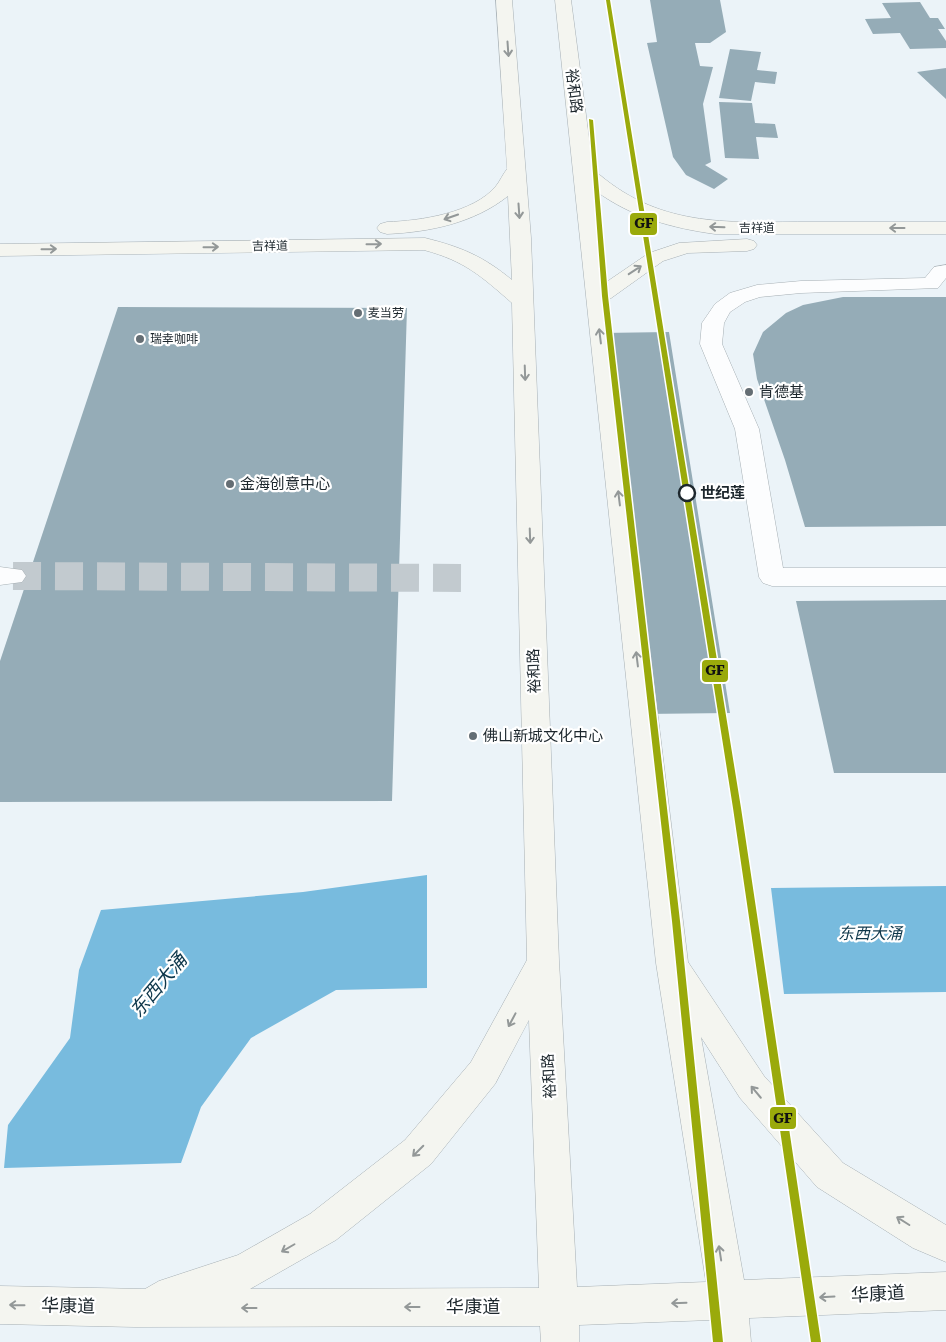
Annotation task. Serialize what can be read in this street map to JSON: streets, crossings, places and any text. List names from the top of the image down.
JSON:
{
  "streets": {
    "main road": ["裕和路", "吉祥道", "华康道"]
  },
  "crossings": [
    ["裕和路", "吉祥道"],
    ["裕和路", "华康道"]
  ],
  "one_way": ["华康道"],
  "water": ["东西大涌"],
  "places": [
    "麦当劳",
    "瑞幸咖啡",
    "肯德基",
    "金海创意中心",
    "世纪莲",
    "佛山新城文化中心"
  ],
  "lines": ["transit line GF"]
}
